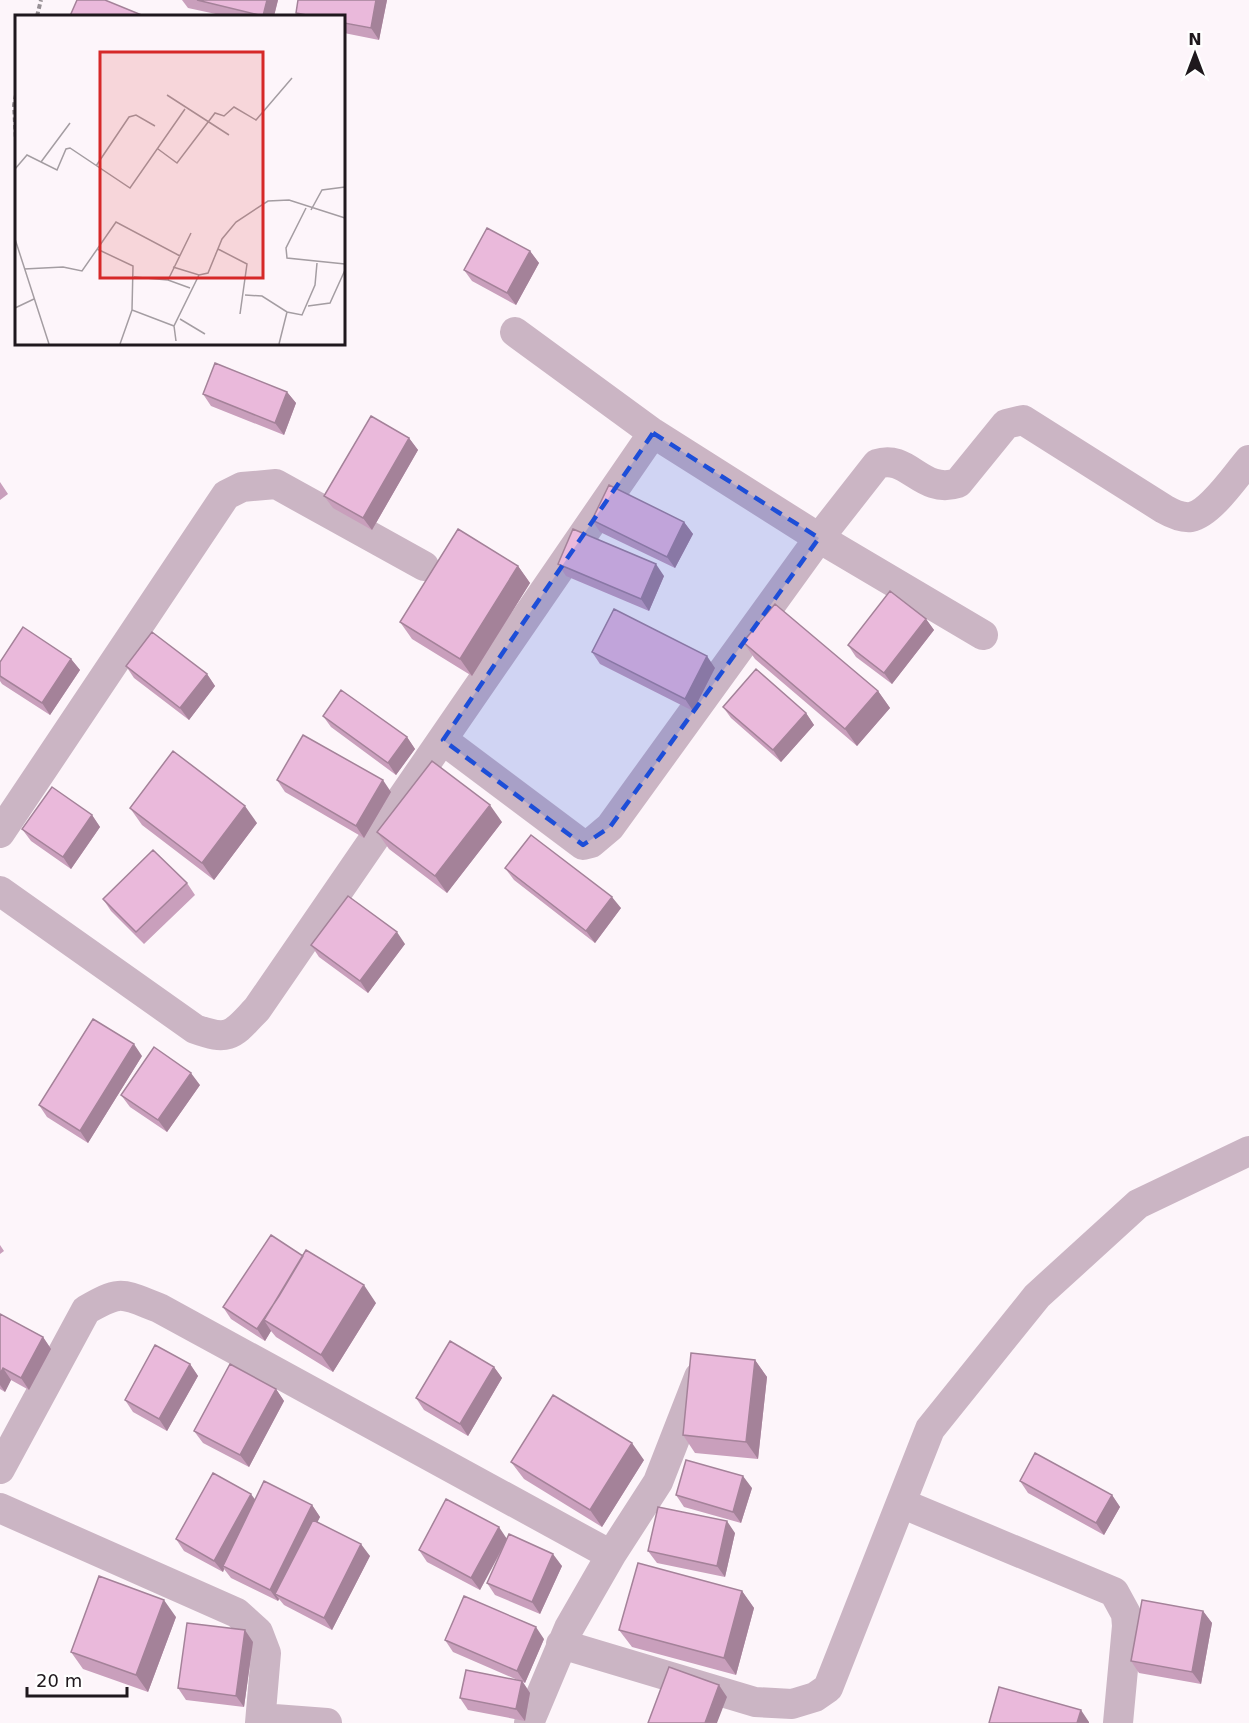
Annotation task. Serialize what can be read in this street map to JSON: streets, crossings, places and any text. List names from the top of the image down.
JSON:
{
  "scale_bar": "20 m",
  "north": "top"
}
